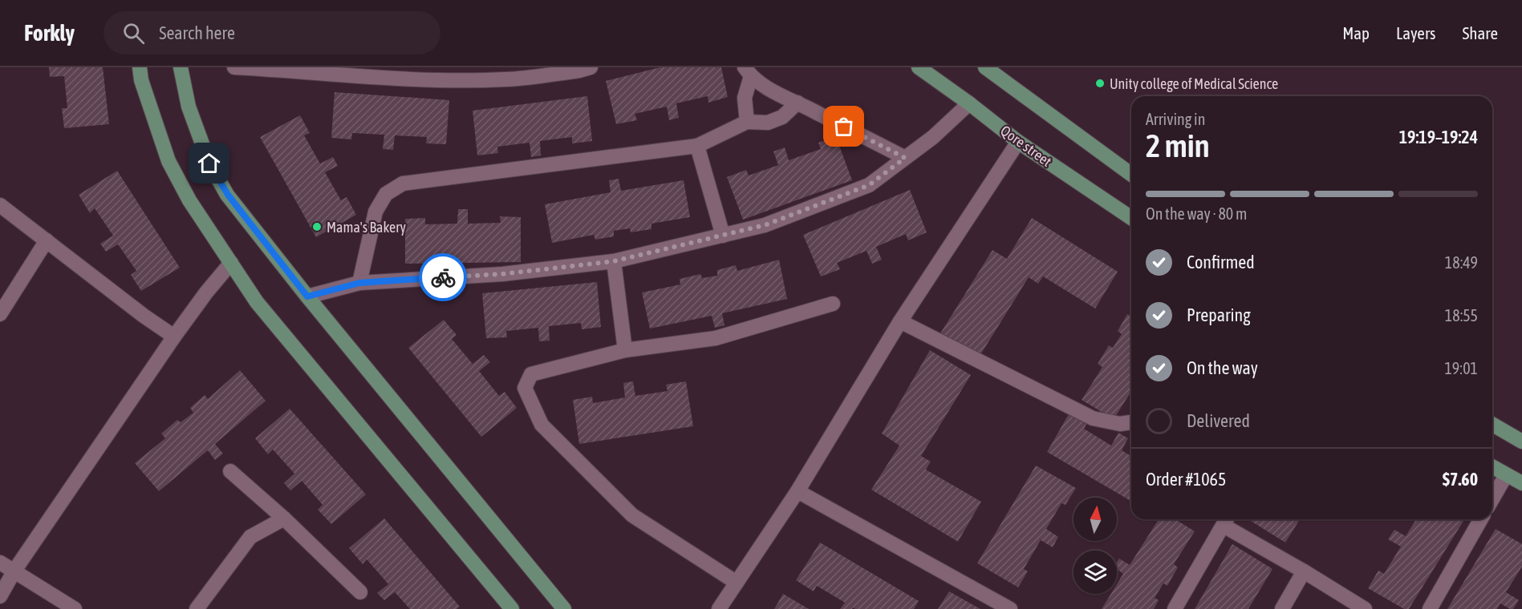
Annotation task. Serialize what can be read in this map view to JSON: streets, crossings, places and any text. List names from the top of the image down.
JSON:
{
  "streets": {
    "main road": ["Qore street"]
  },
  "places": ["Unity college of Medical Science", "Mama's Bakery"],
  "north": "top",
  "page": {
    "header": "Forkly",
    "search": "Search here",
    "nav": ["Map", "Layers", "Share"],
    "heading": ["2 min", "Arriving in", "19:19–19:24"],
    "panel": ["Order #1065", "$7.60"],
    "bar": "On the way · 80 m",
    "list": [
      ["Confirmed", "18:49"],
      ["Preparing", "18:55"],
      ["On the way", "19:01"],
      "Delivered"
    ]
  }
}
